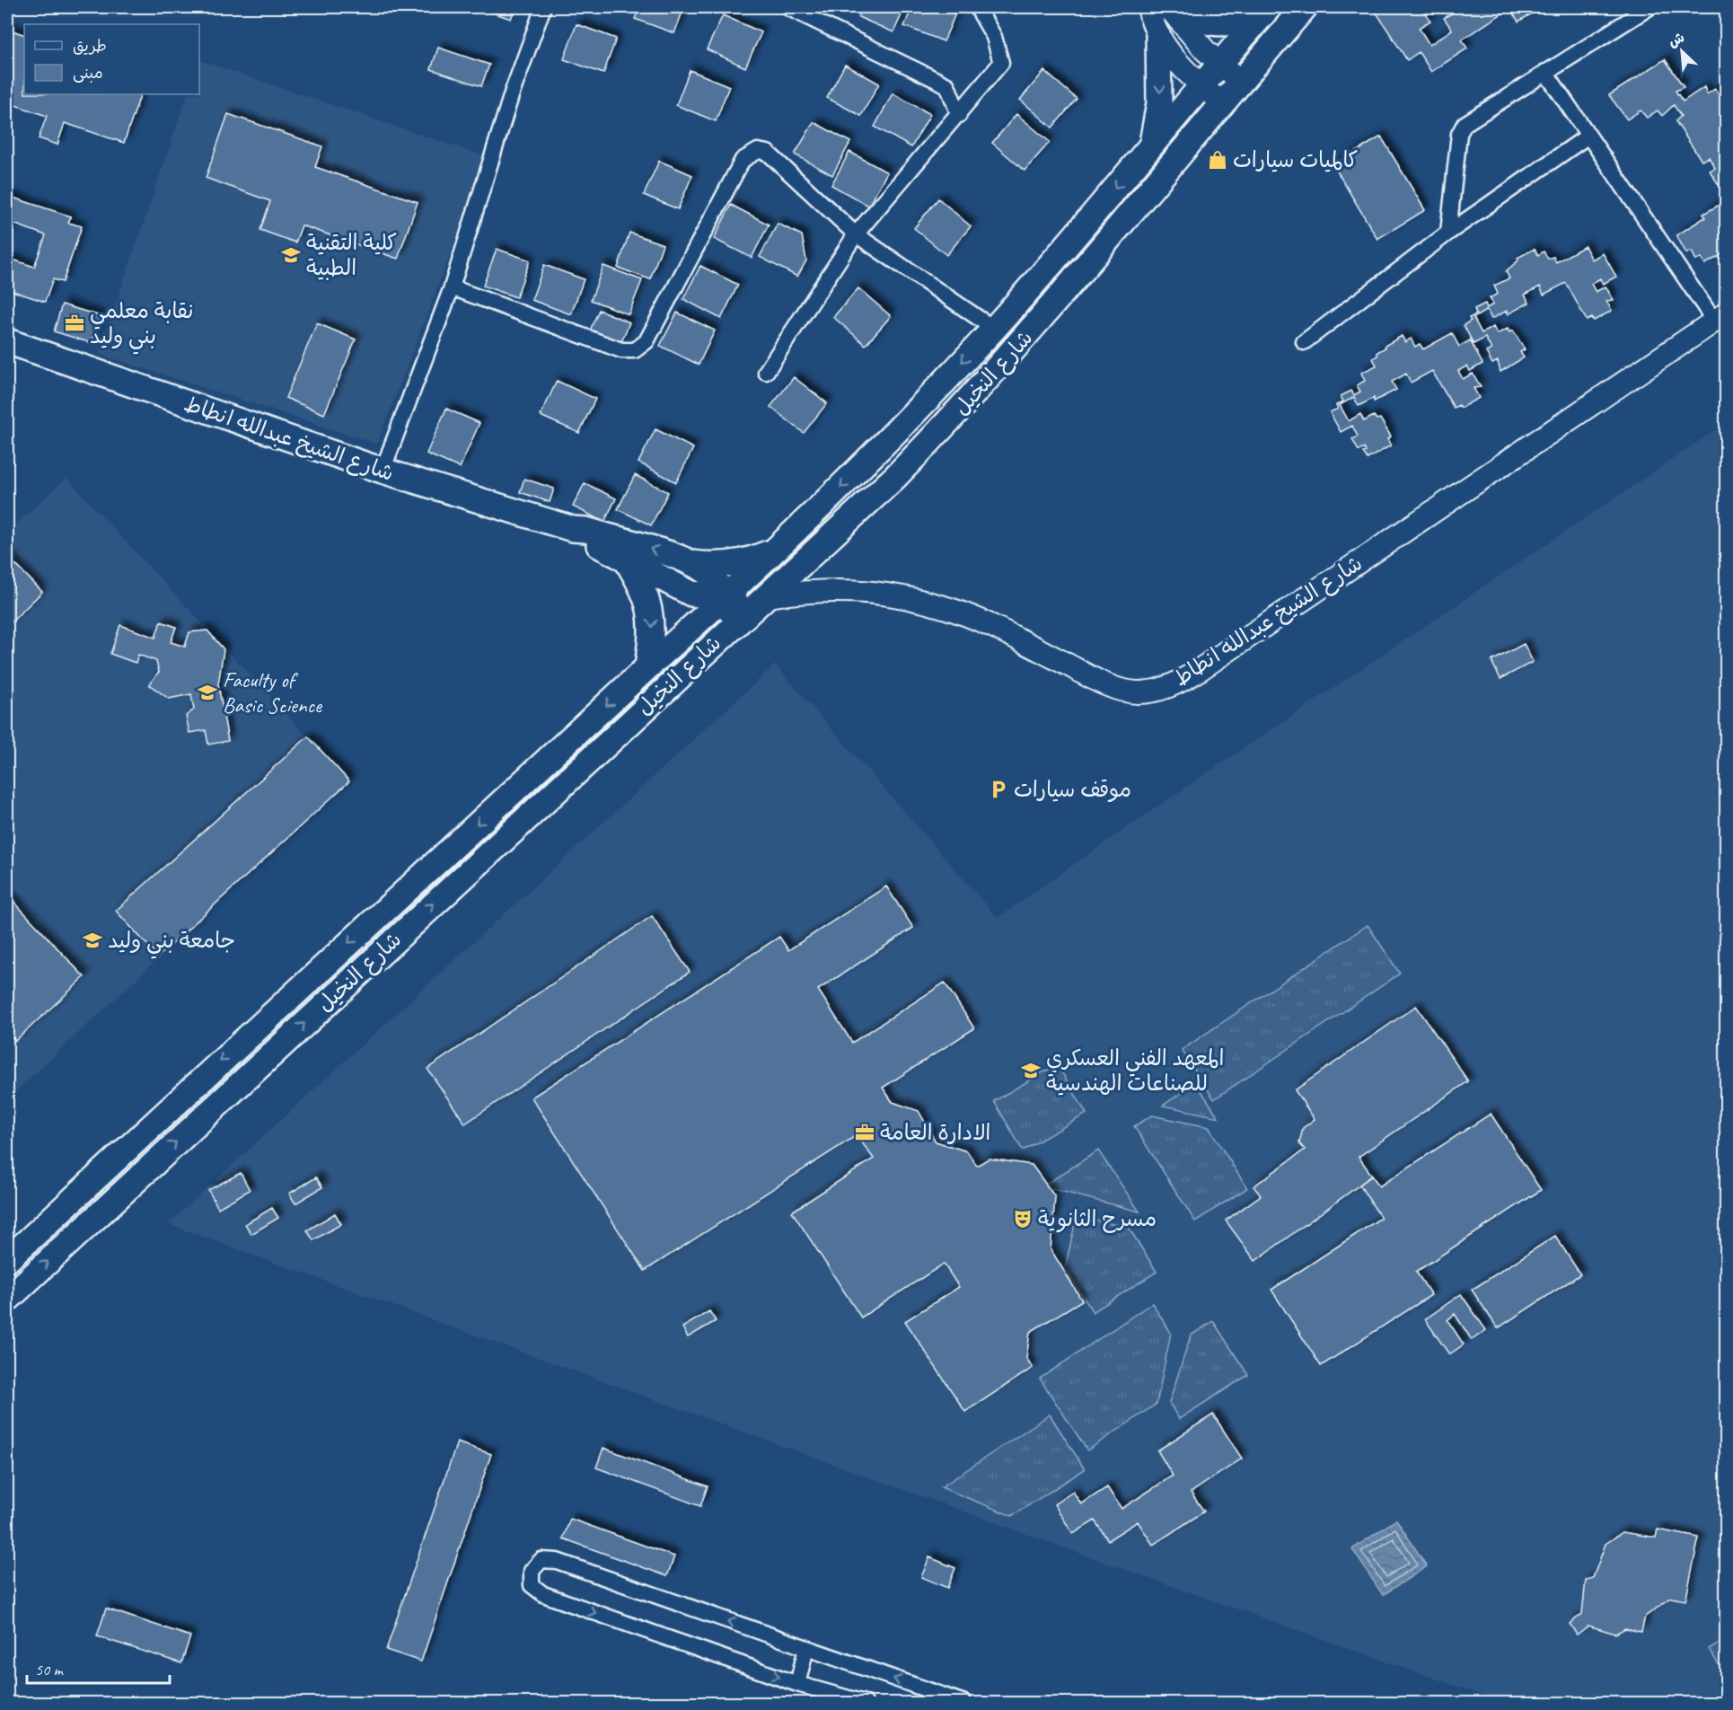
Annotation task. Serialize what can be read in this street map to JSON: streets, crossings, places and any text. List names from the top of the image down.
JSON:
{
  "streets": {
    "main road": ["شارع النخيل", "شارع الشيخ عبدالله انطاط"]
  },
  "crossings": [
    ["شارع النخيل", "شارع الشيخ عبدالله انطاط"]
  ],
  "places": {
    "shop": ["كالميات سيارات"],
    "school or university": [
      "كلية التقنية الطبية",
      "Faculty of Basic Science",
      "جامعة بني وليد",
      "المعهد الفني العسكري للصناعات الهندسية"
    ],
    "office": ["نقابة معلمي بني وليد", "الادارة العامة"],
    "parking": ["موقف سيارات"],
    "theatre": ["مسرح الثانوية"]
  },
  "legend": ["طريق", "مبنى"],
  "scale_bar": "50 m",
  "north": "top left"
}
